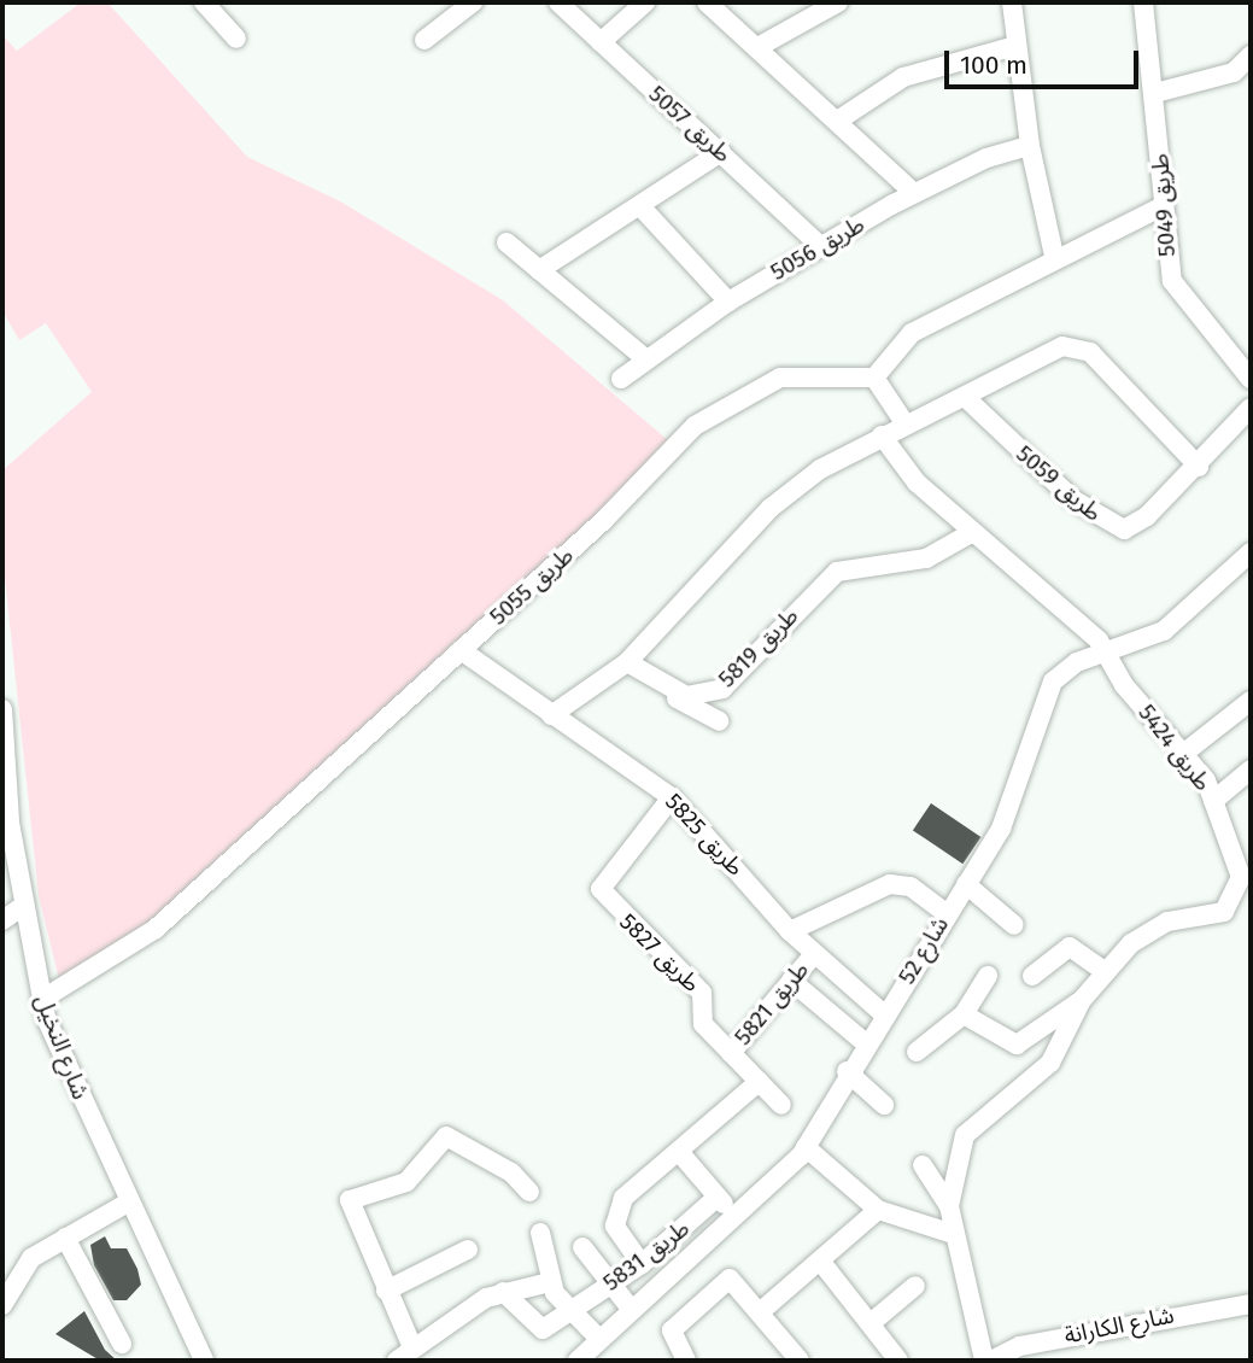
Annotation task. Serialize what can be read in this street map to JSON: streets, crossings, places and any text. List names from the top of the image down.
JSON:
{
  "streets": {
    "street": [
      "طريق 5057",
      "طريق 5049",
      "طريق 5056",
      "طريق 5059",
      "طريق 5055",
      "طريق 5819",
      "طريق 5424",
      "طريق 5825",
      "شارع 52",
      "طريق 5827",
      "طريق 5821",
      "شارع النخيل",
      "طريق 5831",
      "شارع الكارانة"
    ]
  },
  "crossings": [
    ["طريق 5057", "طريق 5056"],
    ["طريق 5055", "طريق 5825"],
    ["طريق 5055", "شارع النخيل"],
    ["طريق 5424", "شارع 52"],
    ["طريق 5825", "شارع 52"],
    ["طريق 5825", "طريق 5827"],
    ["طريق 5825", "طريق 5821"],
    ["شارع 52", "طريق 5821"],
    ["طريق 5827", "طريق 5821"]
  ],
  "scale_bar": "100 m"
}
